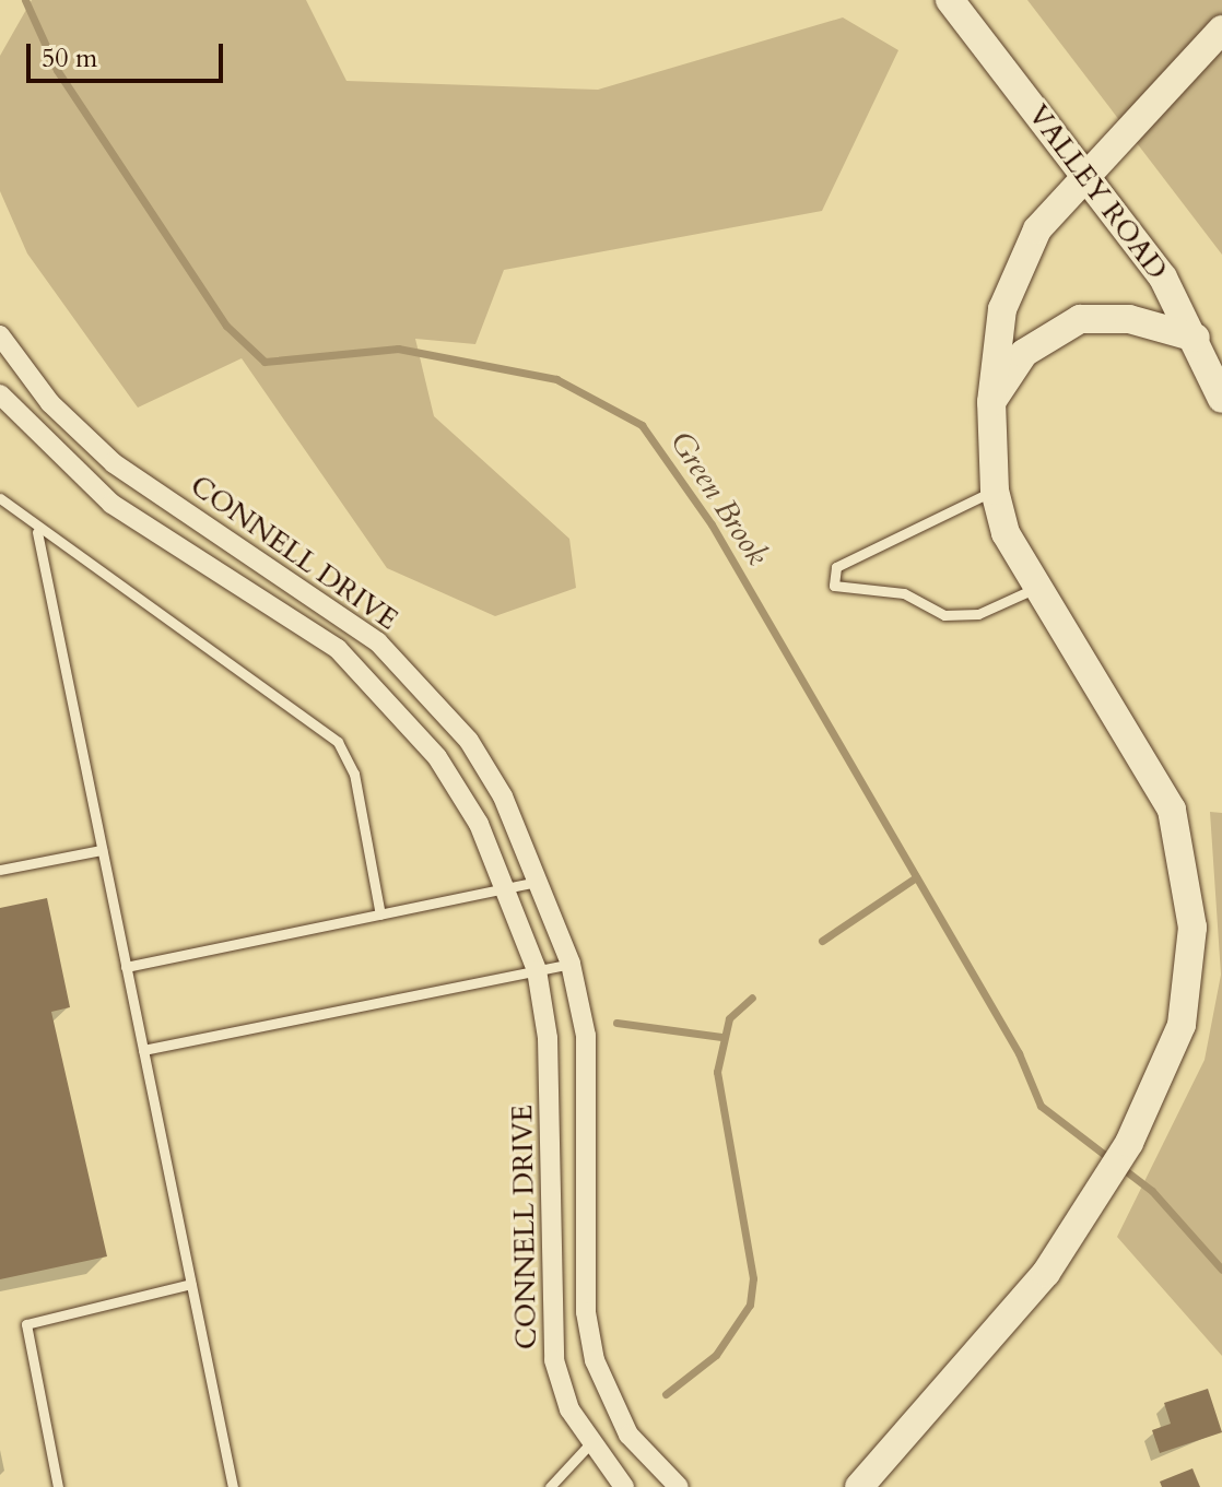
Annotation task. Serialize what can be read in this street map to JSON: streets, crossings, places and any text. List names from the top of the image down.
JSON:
{
  "streets": {
    "main road": ["VALLEY ROAD"],
    "street": ["CONNELL DRIVE"]
  },
  "water": ["Green Brook"],
  "scale_bar": "50 m"
}
